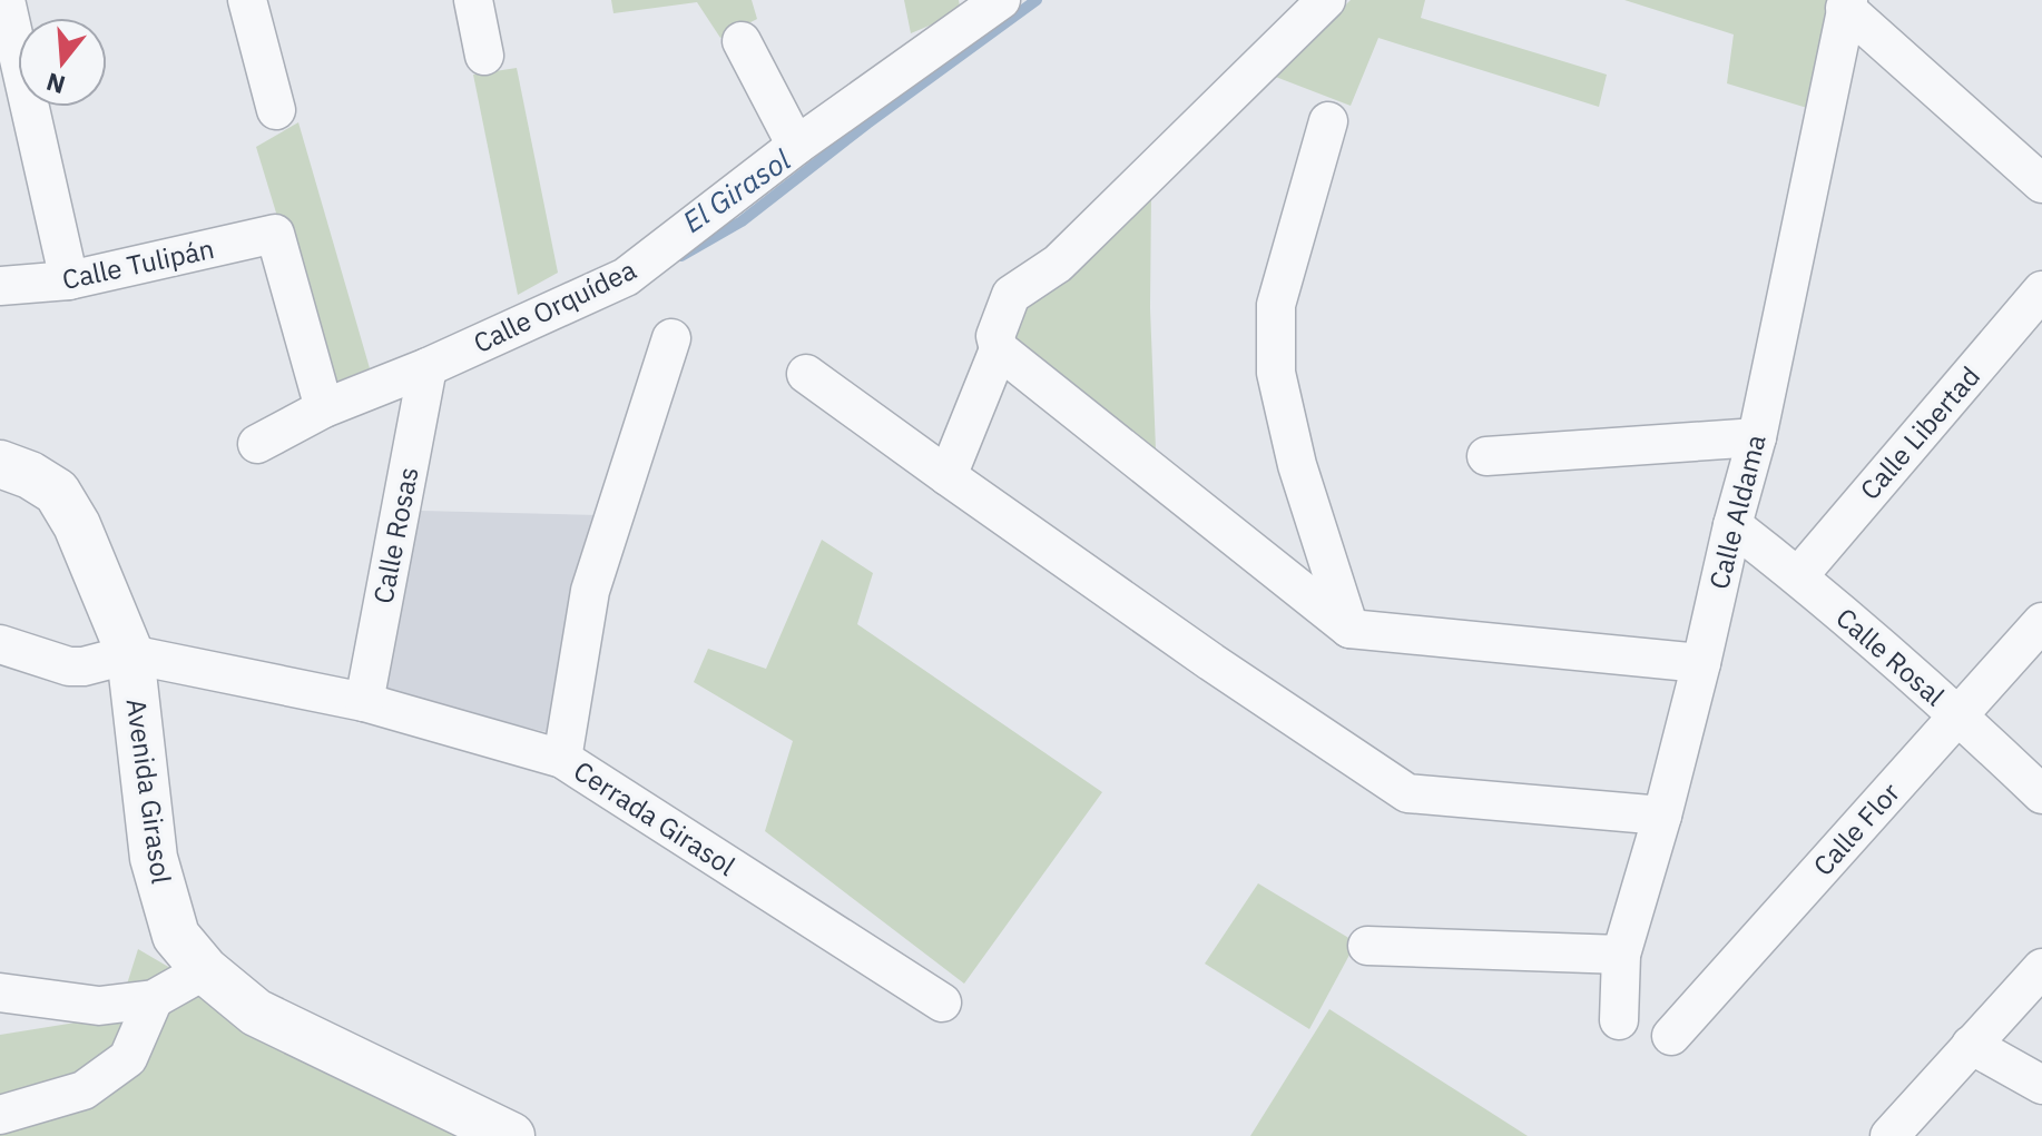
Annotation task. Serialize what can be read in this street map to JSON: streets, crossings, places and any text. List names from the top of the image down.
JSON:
{
  "streets": {
    "street": [
      "Calle Tulipán",
      "Calle Orquídea",
      "Calle Libertad",
      "Calle Aldama",
      "Calle Rosas",
      "Calle Rosal",
      "Avenida Girasol",
      "Cerrada Girasol",
      "Calle Flor"
    ]
  },
  "crossings": [
    ["Calle Tulipán", "Calle Orquídea"],
    ["Calle Orquídea", "Calle Rosas"],
    ["Calle Libertad", "Calle Rosal"],
    ["Calle Aldama", "Calle Rosal"],
    ["Calle Rosas", "Cerrada Girasol"],
    ["Calle Rosal", "Calle Flor"],
    ["Avenida Girasol", "Cerrada Girasol"]
  ],
  "water": ["El Girasol"],
  "north": "bottom"
}
